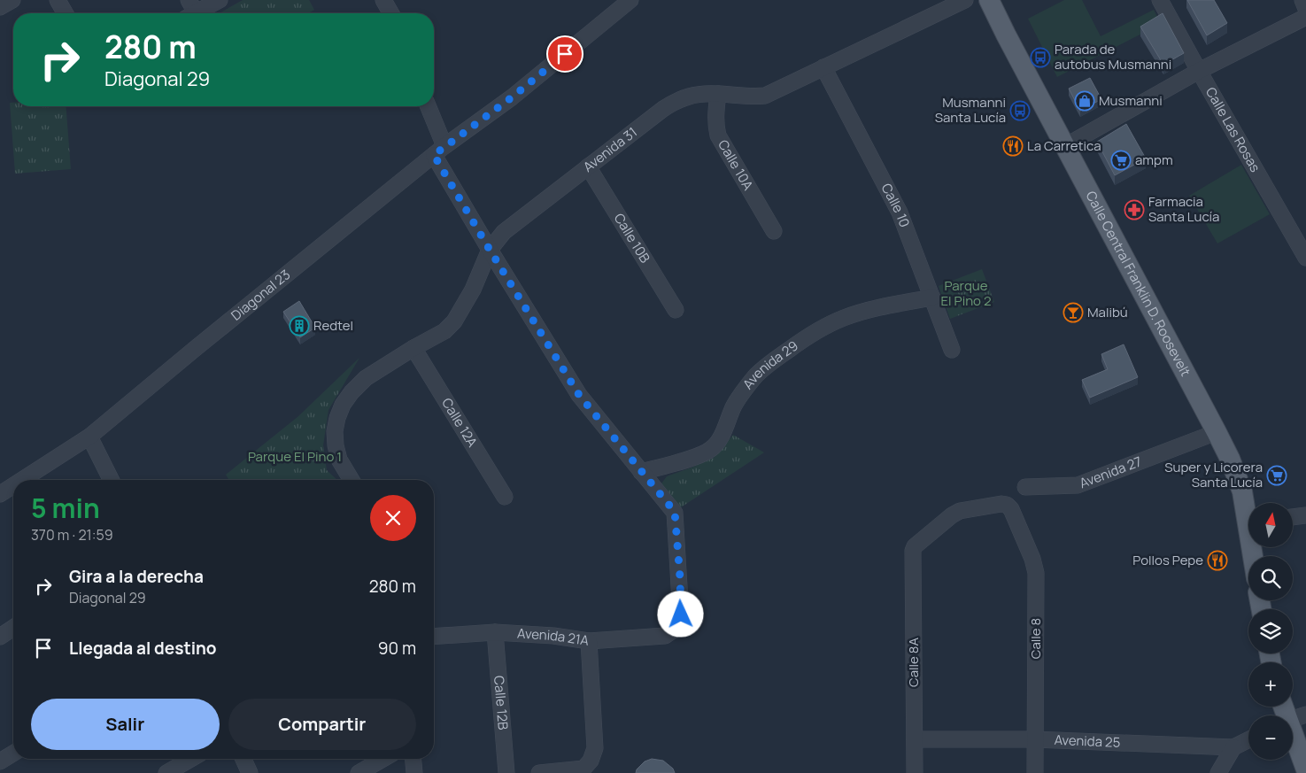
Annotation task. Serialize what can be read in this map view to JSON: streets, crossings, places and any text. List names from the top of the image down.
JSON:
{
  "streets": {
    "main road": ["Calle Central Franklin D. Roosevelt"],
    "street": [
      "Calle Las Rosas",
      "Avenida 31",
      "Calle 10A",
      "Calle 10",
      "Calle 10B",
      "Diagonal 23",
      "Avenida 29",
      "Calle 12A",
      "Avenida 27",
      "Avenida 21A",
      "Calle 8",
      "Calle 8A",
      "Calle 12B",
      "Avenida 25"
    ]
  },
  "crossings": [
    ["Avenida 31", "Calle 10A"],
    ["Avenida 31", "Calle 10"],
    ["Avenida 31", "Calle 10B"],
    ["Avenida 31", "Calle 12A"],
    ["Calle 10", "Avenida 29"],
    ["Calle Central Franklin D. Roosevelt", "Avenida 27"],
    ["Avenida 29", "Avenida 21A"],
    ["Avenida 21A", "Calle 12B"],
    ["Calle 8", "Calle 8A"],
    ["Calle 8", "Avenida 25"],
    ["Calle 8A", "Avenida 25"]
  ],
  "parks": ["Parque El Pino 2", "Parque El Pino 1"],
  "places": {
    "bus stop": ["Parada de autobus Musmanni", "Musmanni Santa Lucía"],
    "shop": ["Musmanni"],
    "restaurant": ["La Carretica", "Pollos Pepe"],
    "supermarket": ["ampm", "Super y Licorera Santa Lucía"],
    "pharmacy": ["Farmacia Santa Lucía"],
    "bar": ["Malibú"],
    "building": ["Redtel"]
  },
  "north": "top",
  "page": {
    "turn": ["280 m", "Diagonal 29"],
    "heading": ["5 min", "370 m · 21:59"],
    "map_buttons": ["+", "−"],
    "list": [
      {
        "name": "Gira a la derecha",
        "note": "Diagonal 29",
        "value": "280 m"
      },
      {
        "name": "Llegada al destino",
        "value": "90 m"
      }
    ],
    "buttons": ["Salir", "Compartir"]
  }
}
